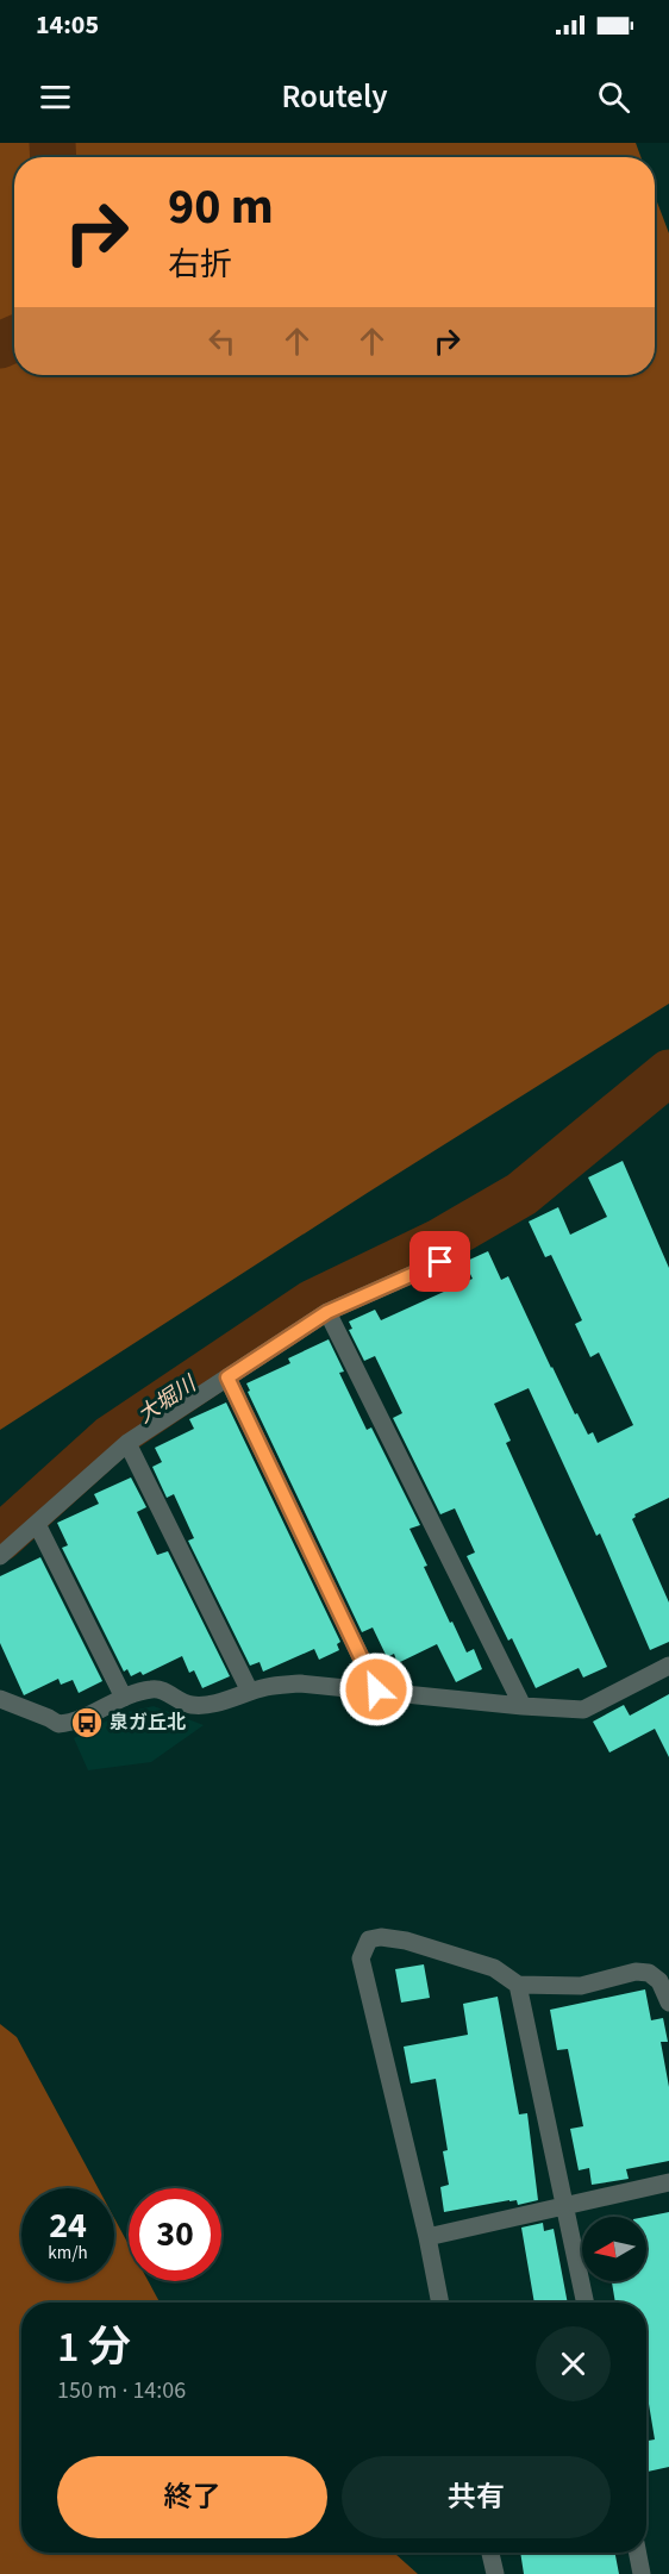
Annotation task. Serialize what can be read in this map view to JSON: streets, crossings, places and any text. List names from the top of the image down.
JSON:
{
  "water": ["大堀川"],
  "places": {
    "bus stop": ["泉ガ丘北"]
  },
  "north": "left",
  "page": {
    "status": "14:05",
    "header": "Routely",
    "turn": ["90 m", "右折"],
    "speed": "24 km/h",
    "limit": "30",
    "heading": ["1 分", "150 m · 14:06"],
    "buttons": ["終了", "共有"]
  }
}
